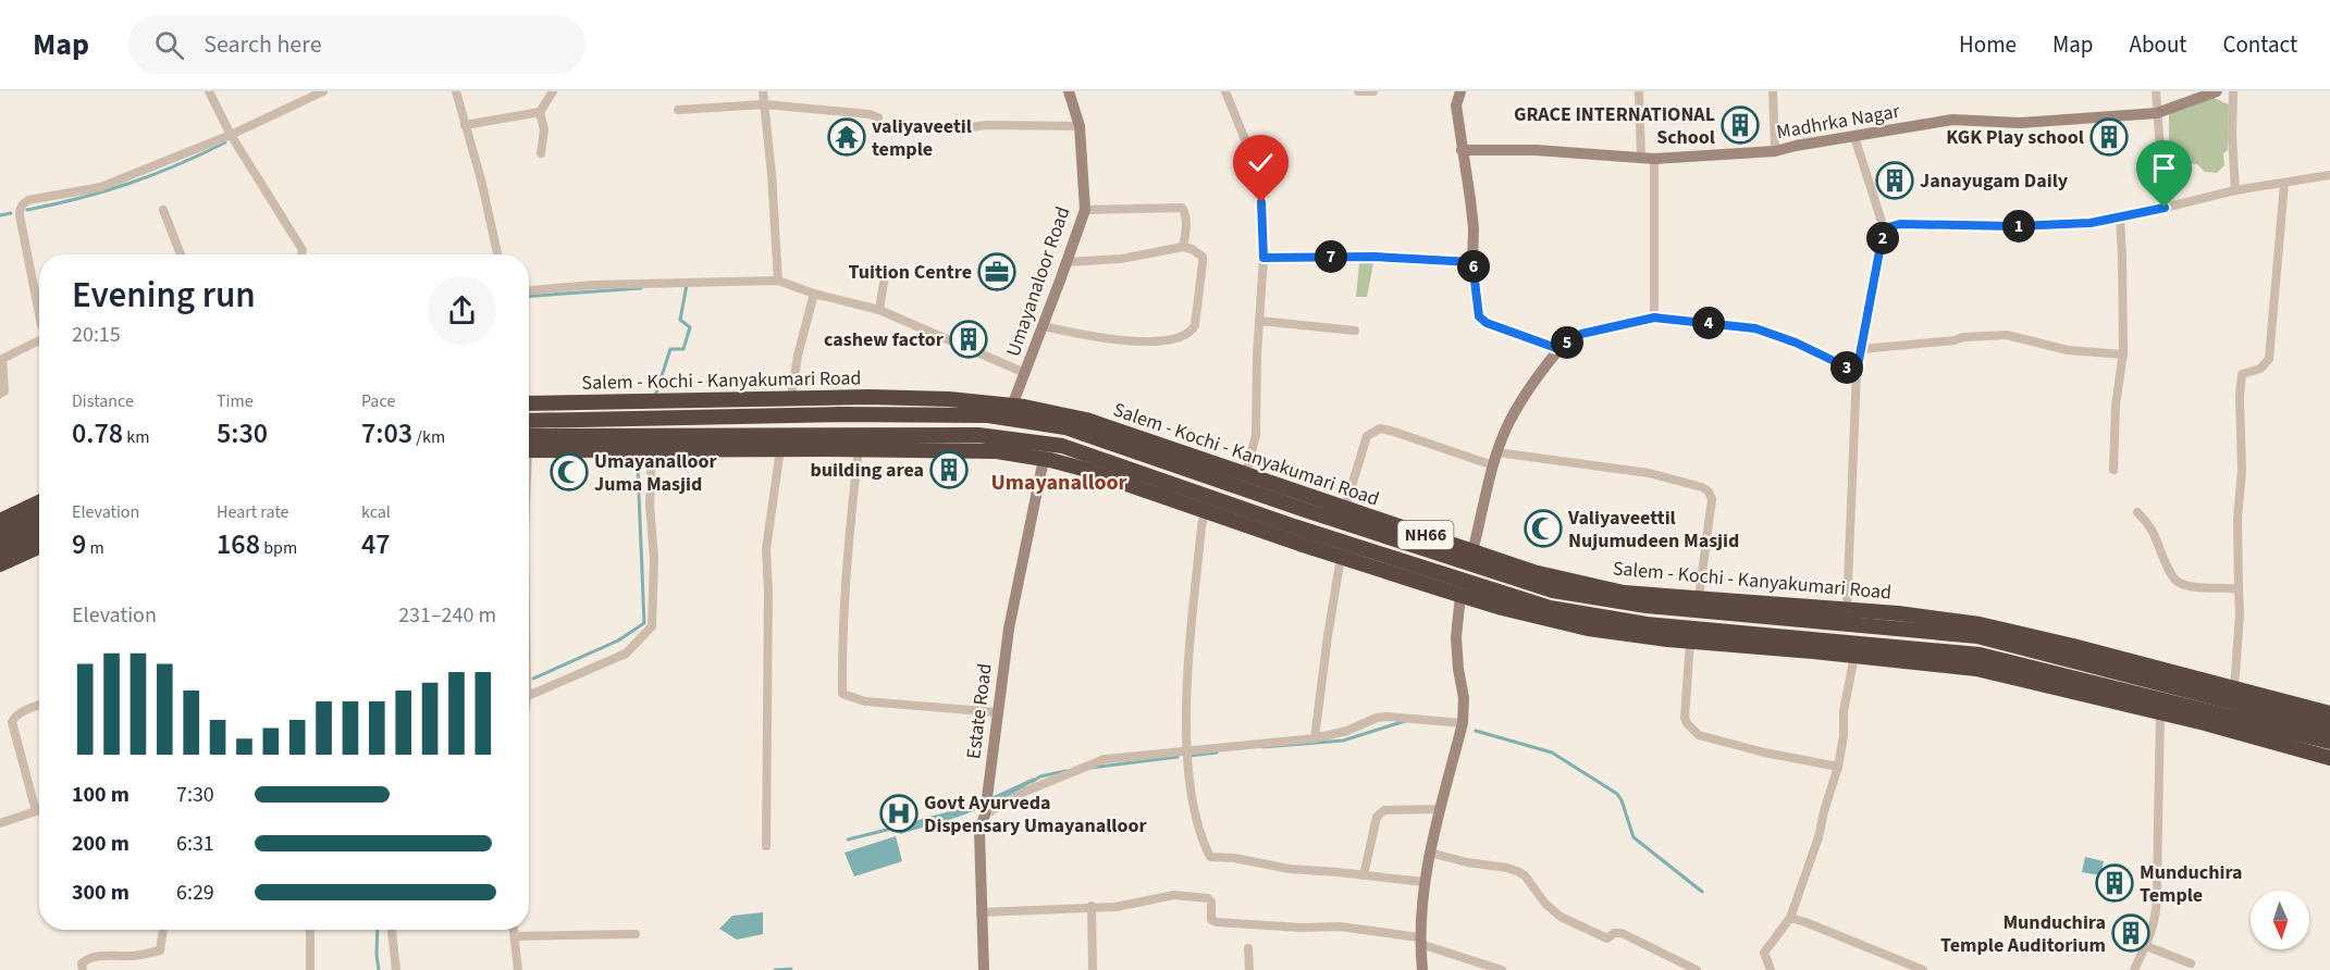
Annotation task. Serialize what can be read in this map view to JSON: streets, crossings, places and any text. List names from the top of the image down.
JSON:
{
  "streets": {
    "highway": ["Salem - Kochi - Kanyakumari Road", "NH66"],
    "street": ["Madhrka Nagar", "Umayanaloor Road", "Estate Road"]
  },
  "crossings": [
    ["Umayanaloor Road", "Salem - Kochi - Kanyakumari Road"],
    ["NH66", "Estate Road"]
  ],
  "districts": ["Umayanalloor"],
  "places": {
    "building": [
      "GRACE INTERNATIONAL School",
      "KGK Play school",
      "Janayugam Daily",
      "cashew factor",
      "building area",
      "Munduchira Temple",
      "Munduchira Temple Auditorium"
    ],
    "temple": ["valiyaveetil temple"],
    "office": ["Tuition Centre"],
    "mosque": ["Umayanalloor Juma Masjid", "Valiyaveettil Nujumudeen Masjid"],
    "hospital": ["Govt Ayurveda Dispensary Umayanalloor"]
  },
  "north": "bottom",
  "page": {
    "header": "Map",
    "search": "Search here",
    "nav": [
      "Home",
      "Map",
      "About",
      "Contact"
    ],
    "pins": [
      "1",
      "2",
      "7",
      "6",
      "4",
      "5",
      "3"
    ],
    "heading": ["Evening run", "20:15"],
    "stats": [
      ["Distance", "0.78 km"],
      ["Time", "5:30"],
      ["Pace", "7:03 /km"],
      ["Elevation", "9 m"],
      ["Heart rate", "168 bpm"],
      ["kcal", "47"]
    ],
    "chart": ["Elevation", "231–240 m"],
    "list": [
      {
        "name": "100 m",
        "note": "7:30"
      },
      {
        "name": "200 m",
        "note": "6:31"
      },
      {
        "name": "300 m",
        "note": "6:29"
      }
    ]
  }
}
